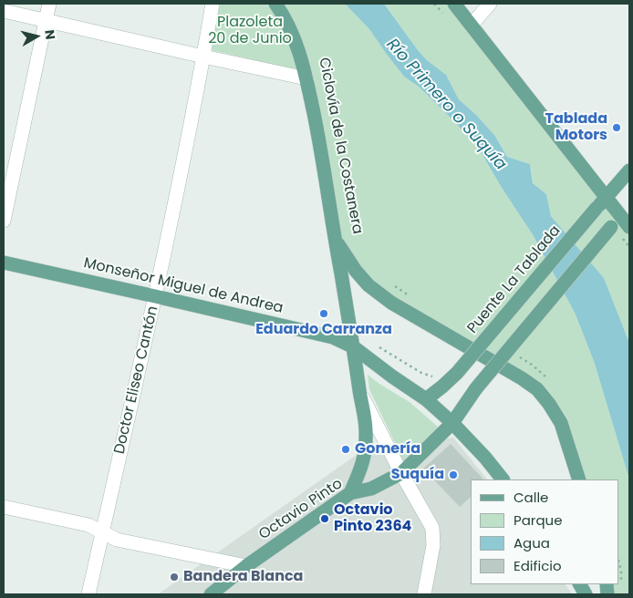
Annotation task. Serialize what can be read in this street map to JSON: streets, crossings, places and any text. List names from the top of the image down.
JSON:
{
  "streets": {
    "main road": ["Puente La Tablada", "Monseñor Miguel de Andrea", "Octavio Pinto"],
    "street": ["Doctor Eliseo Cantón"]
  },
  "crossings": [
    ["Puente La Tablada", "Monseñor Miguel de Andrea"],
    ["Monseñor Miguel de Andrea", "Doctor Eliseo Cantón"],
    ["Monseñor Miguel de Andrea", "Octavio Pinto"]
  ],
  "water": ["Río Primero o Suquía"],
  "parks": ["Plazoleta 20 de Junio"],
  "places": [
    "Tablada Motors",
    "Eduardo Carranza",
    "Gomería",
    "Suquía",
    "Octavio Pinto 2364",
    "Bandera Blanca"
  ],
  "legend": [
    "Calle",
    "Parque",
    "Agua",
    "Edificio"
  ],
  "north": "right"
}
